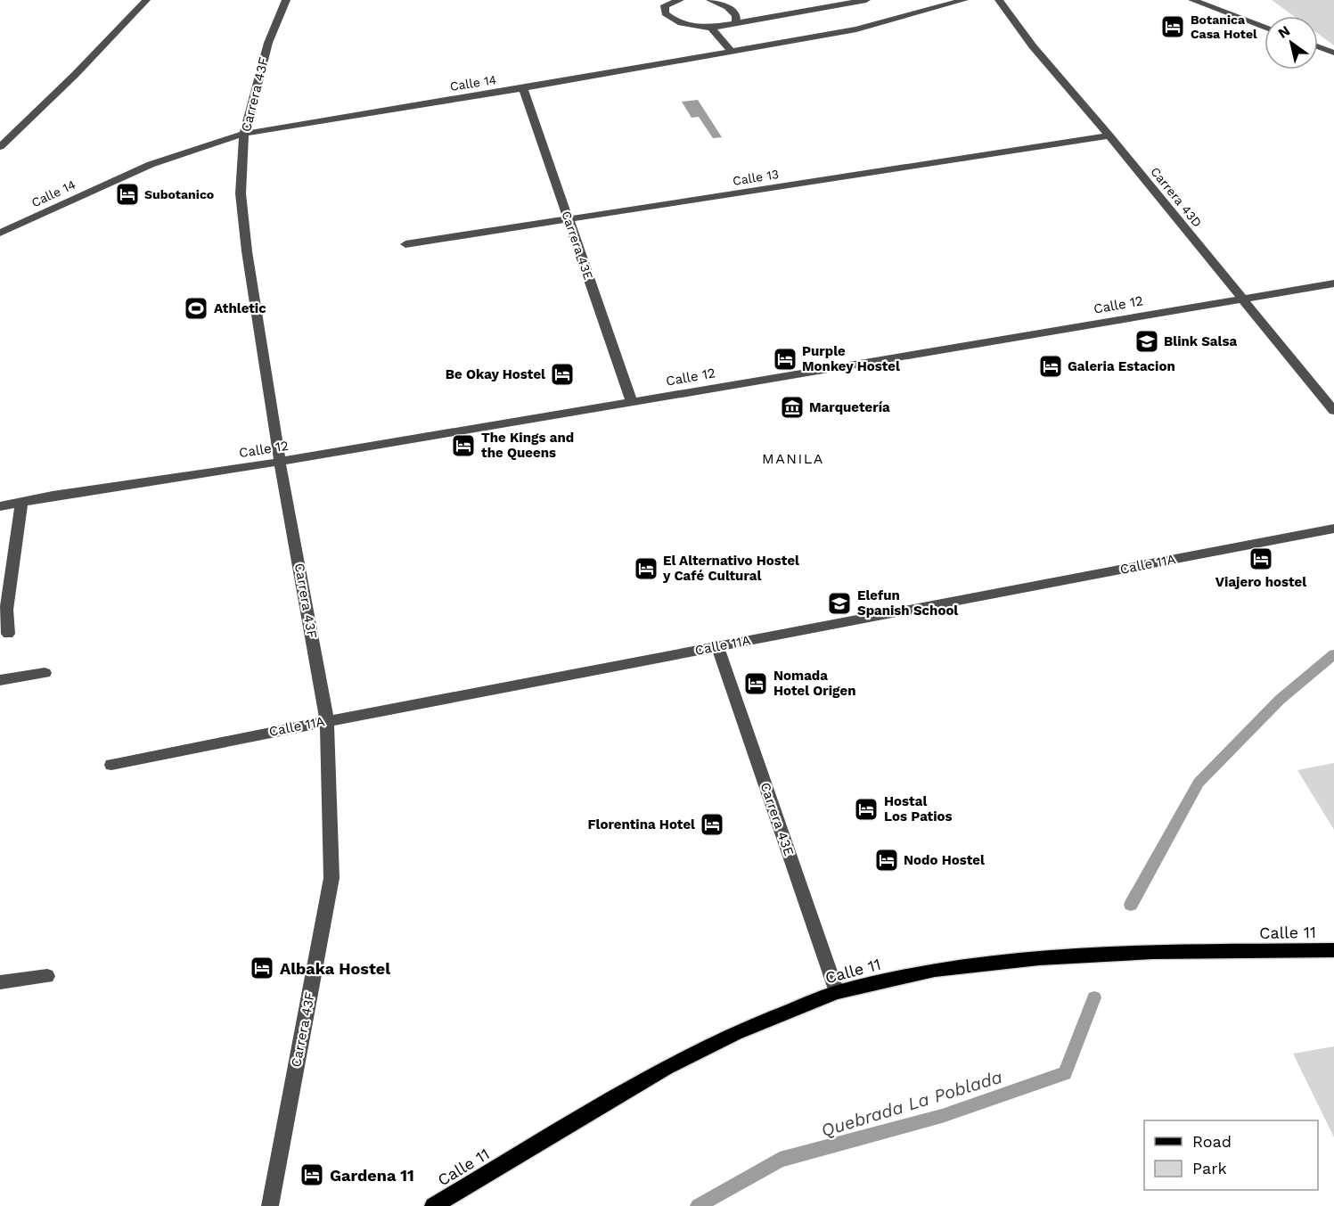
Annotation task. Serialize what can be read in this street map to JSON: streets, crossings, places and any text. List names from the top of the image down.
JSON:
{
  "streets": {
    "main road": ["Calle 11"],
    "street": [
      "Calle 14",
      "Carrera 43F",
      "Calle 13",
      "Carrera 43D",
      "Carrera 43E",
      "Calle 12",
      "Calle 11A"
    ]
  },
  "crossings": [
    ["Calle 14", "Carrera 43F"],
    ["Calle 14", "Carrera 43E"],
    ["Carrera 43F", "Calle 12"],
    ["Carrera 43F", "Calle 11A"],
    ["Calle 13", "Carrera 43D"],
    ["Calle 13", "Carrera 43E"],
    ["Carrera 43D", "Calle 12"],
    ["Carrera 43E", "Calle 12"],
    ["Carrera 43E", "Calle 11A"],
    ["Carrera 43E", "Calle 11"]
  ],
  "districts": ["MANILA"],
  "water": ["Quebrada La Poblada"],
  "places": {
    "hotel": [
      "Botanica Casa Hotel",
      "Subotanico",
      "Purple Monkey Hostel",
      "Galeria Estacion",
      "Be Okay Hostel",
      "The Kings and the Queens",
      "Viajero hostel",
      "El Alternativo Hostel y Café Cultural",
      "Nomada Hotel Origen",
      "Hostal Los Patios",
      "Florentina Hotel",
      "Nodo Hostel",
      "Albaka Hostel",
      "Gardena 11"
    ],
    "sports": ["Athletic"],
    "school or university": ["Blink Salsa", "Elefun Spanish School"],
    "museum": ["Marquetería"]
  },
  "legend": ["Road", "Park"],
  "north": "top left"
}
